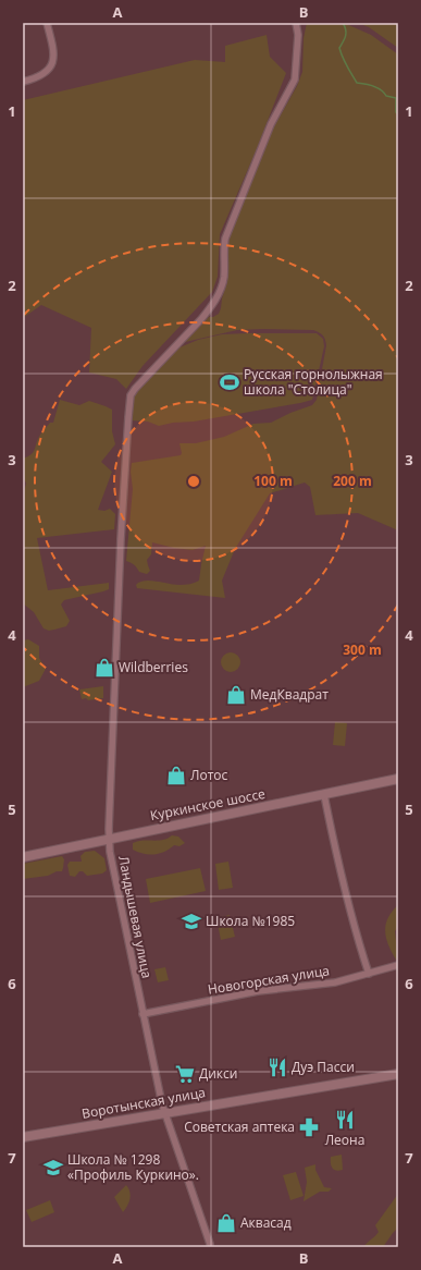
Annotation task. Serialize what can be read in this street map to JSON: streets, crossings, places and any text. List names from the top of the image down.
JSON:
{
  "streets": {
    "main road": ["Куркинское шоссе", "Воротынская улица"],
    "street": ["Ландышевая улица", "Новогорская улица"]
  },
  "crossings": [
    ["Куркинское шоссе", "Ландышевая улица"],
    ["Ландышевая улица", "Новогорская улица"],
    ["Ландышевая улица", "Воротынская улица"]
  ],
  "places": {
    "sports": ["Русская горнолыжная школа \"Столица\""],
    "shop": [
      "Wildberries",
      "МедКвадрат",
      "Лотос",
      "Аквасад"
    ],
    "school or university": ["Школа №1985", "Школа № 1298 «Профиль Куркино»."],
    "restaurant": ["Дуэ Пасси", "Леона"],
    "supermarket": ["Дикси"],
    "pharmacy": ["Советская аптека"]
  },
  "grid": {
    "columns": ["A", "B"],
    "rows": [
      "1",
      "2",
      "3",
      "4",
      "5",
      "6",
      "7"
    ]
  },
  "rings": ["100 m", "200 m", "300 m"]
}
